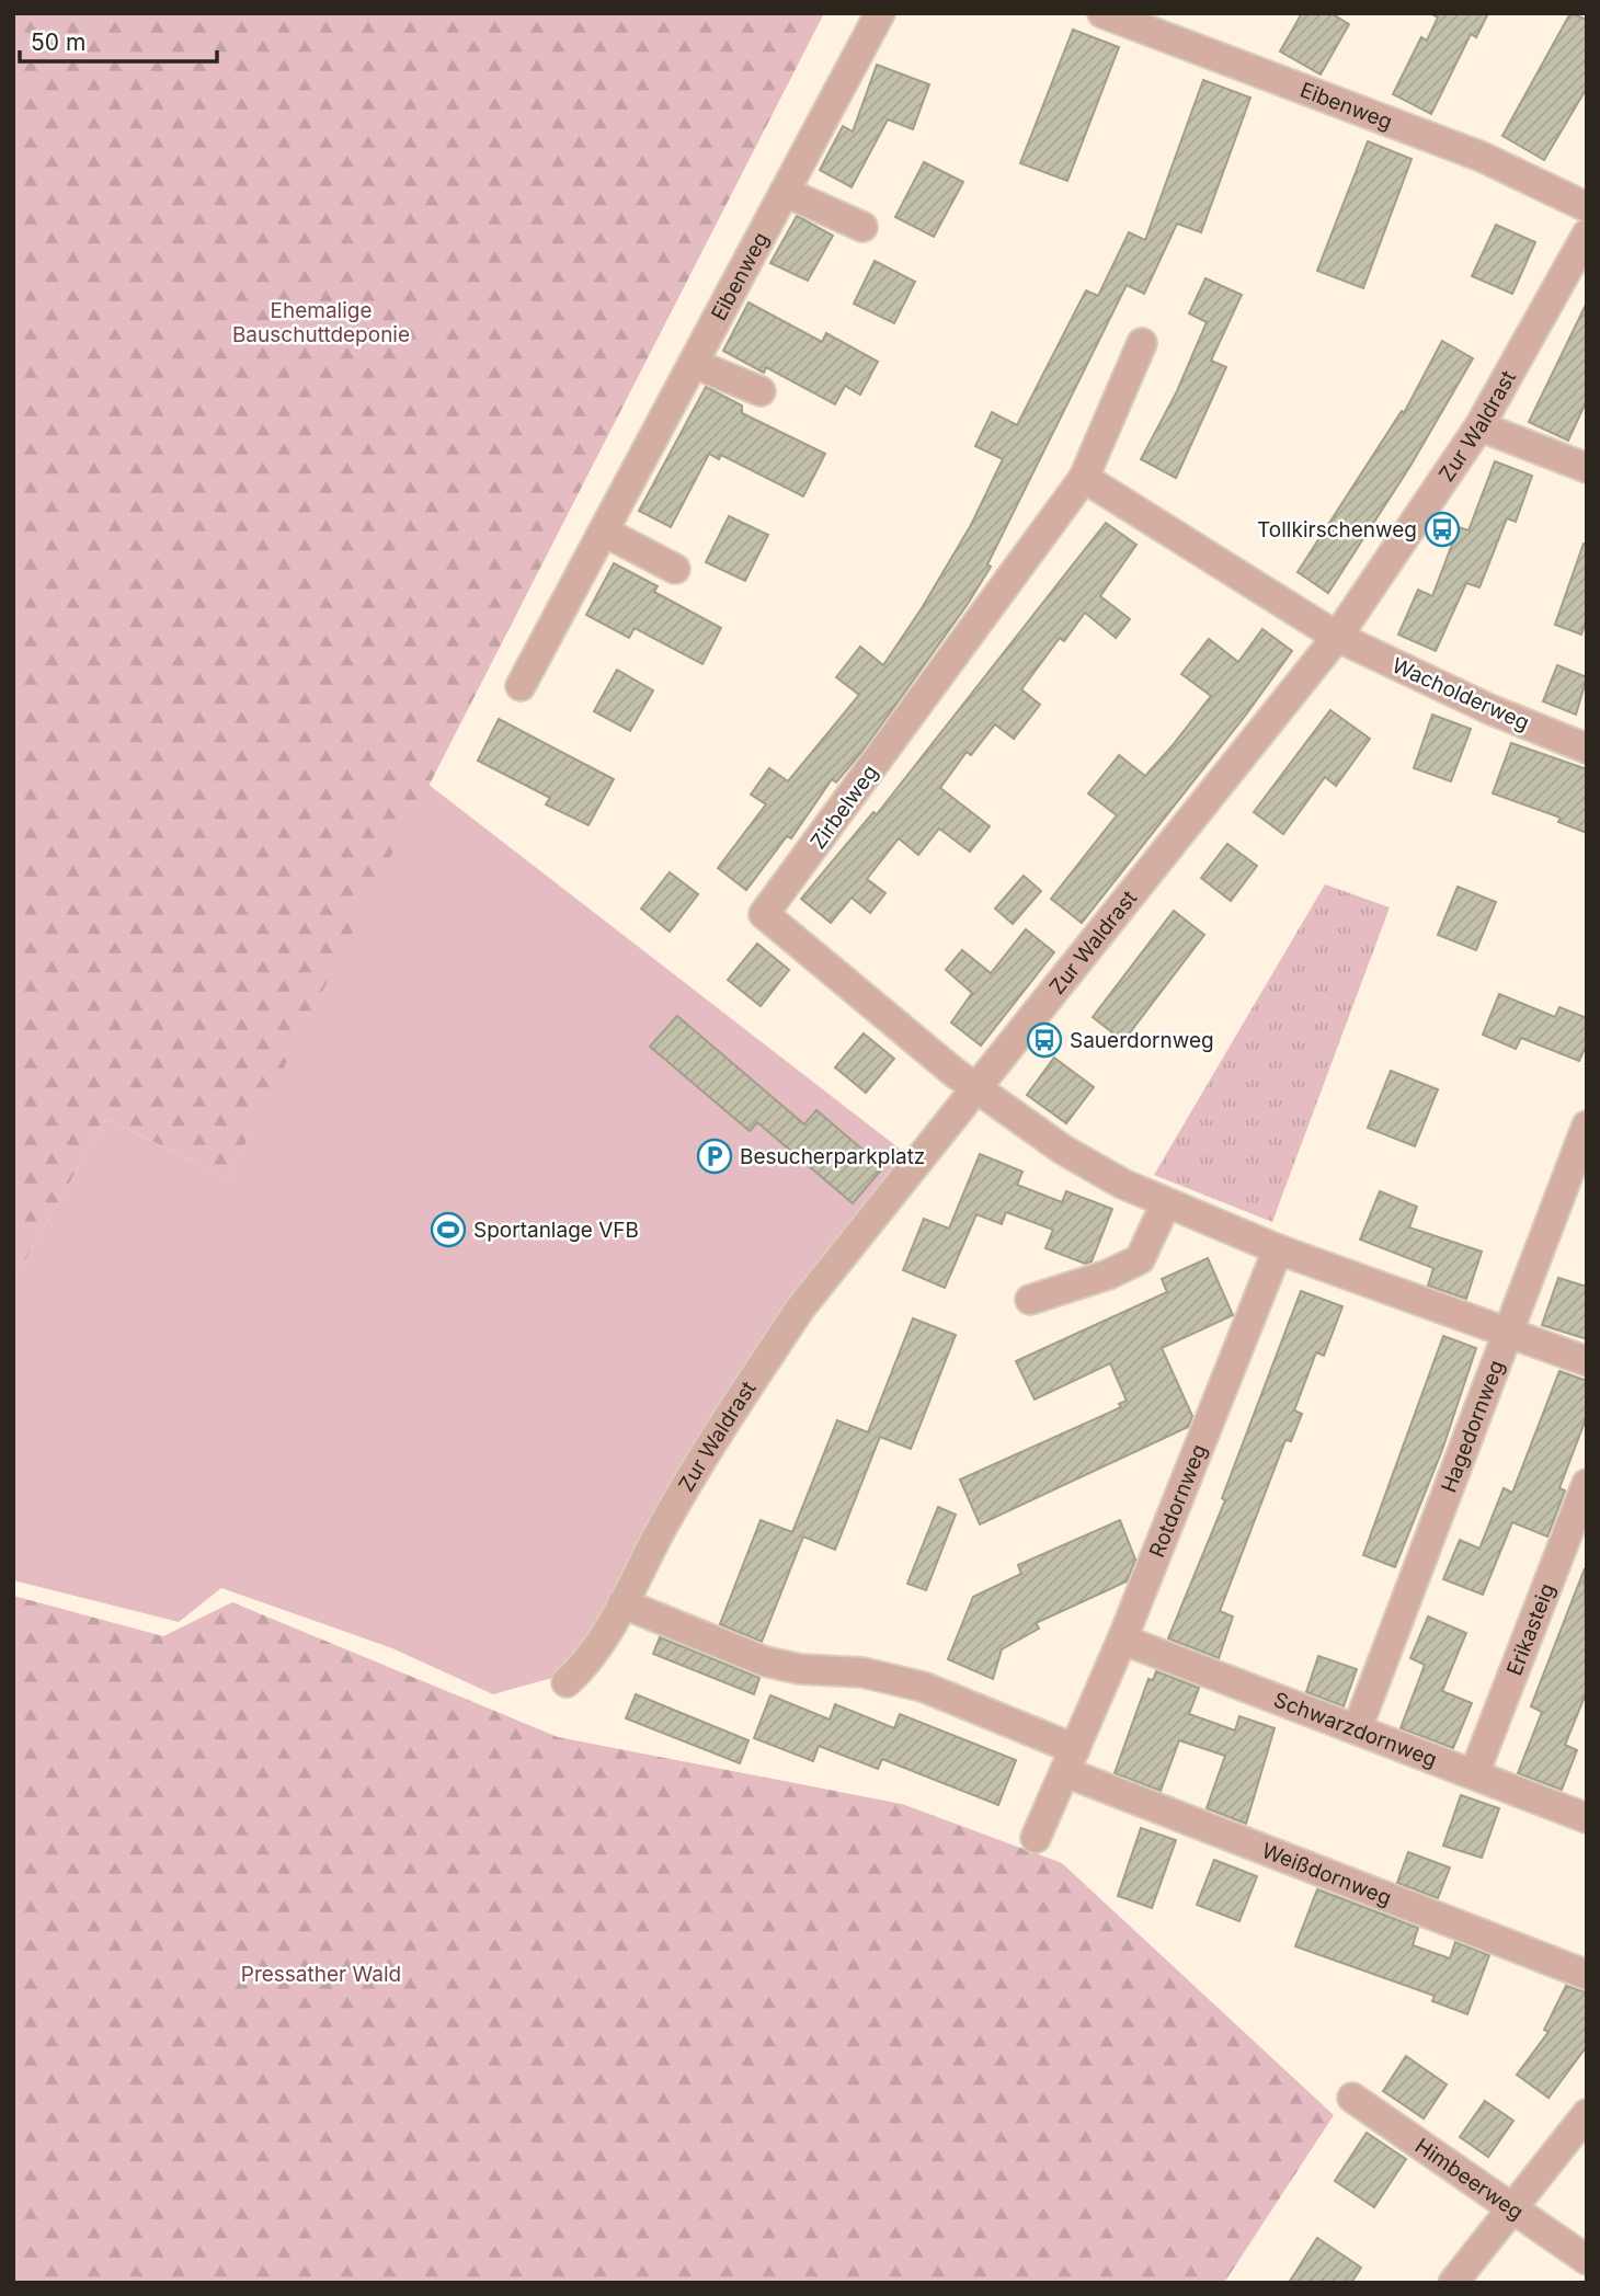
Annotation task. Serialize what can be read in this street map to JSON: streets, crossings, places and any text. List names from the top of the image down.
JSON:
{
  "streets": {
    "street": [
      "Eibenweg",
      "Zur Waldrast",
      "Wacholderweg",
      "Zirbelweg",
      "Hagedornweg",
      "Rotdornweg",
      "Erikasteig",
      "Schwarzdornweg",
      "Weißdornweg",
      "Himbeerweg"
    ]
  },
  "crossings": [
    ["Zur Waldrast", "Wacholderweg"],
    ["Zur Waldrast", "Zirbelweg"],
    ["Hagedornweg", "Schwarzdornweg"],
    ["Rotdornweg", "Schwarzdornweg"],
    ["Rotdornweg", "Weißdornweg"],
    ["Erikasteig", "Schwarzdornweg"]
  ],
  "parks": ["Ehemalige Bauschuttdeponie", "Pressather Wald"],
  "places": {
    "bus stop": ["Tollkirschenweg", "Sauerdornweg"],
    "parking": ["Besucherparkplatz"],
    "sports": ["Sportanlage VFB"]
  },
  "scale_bar": "50 m"
}
